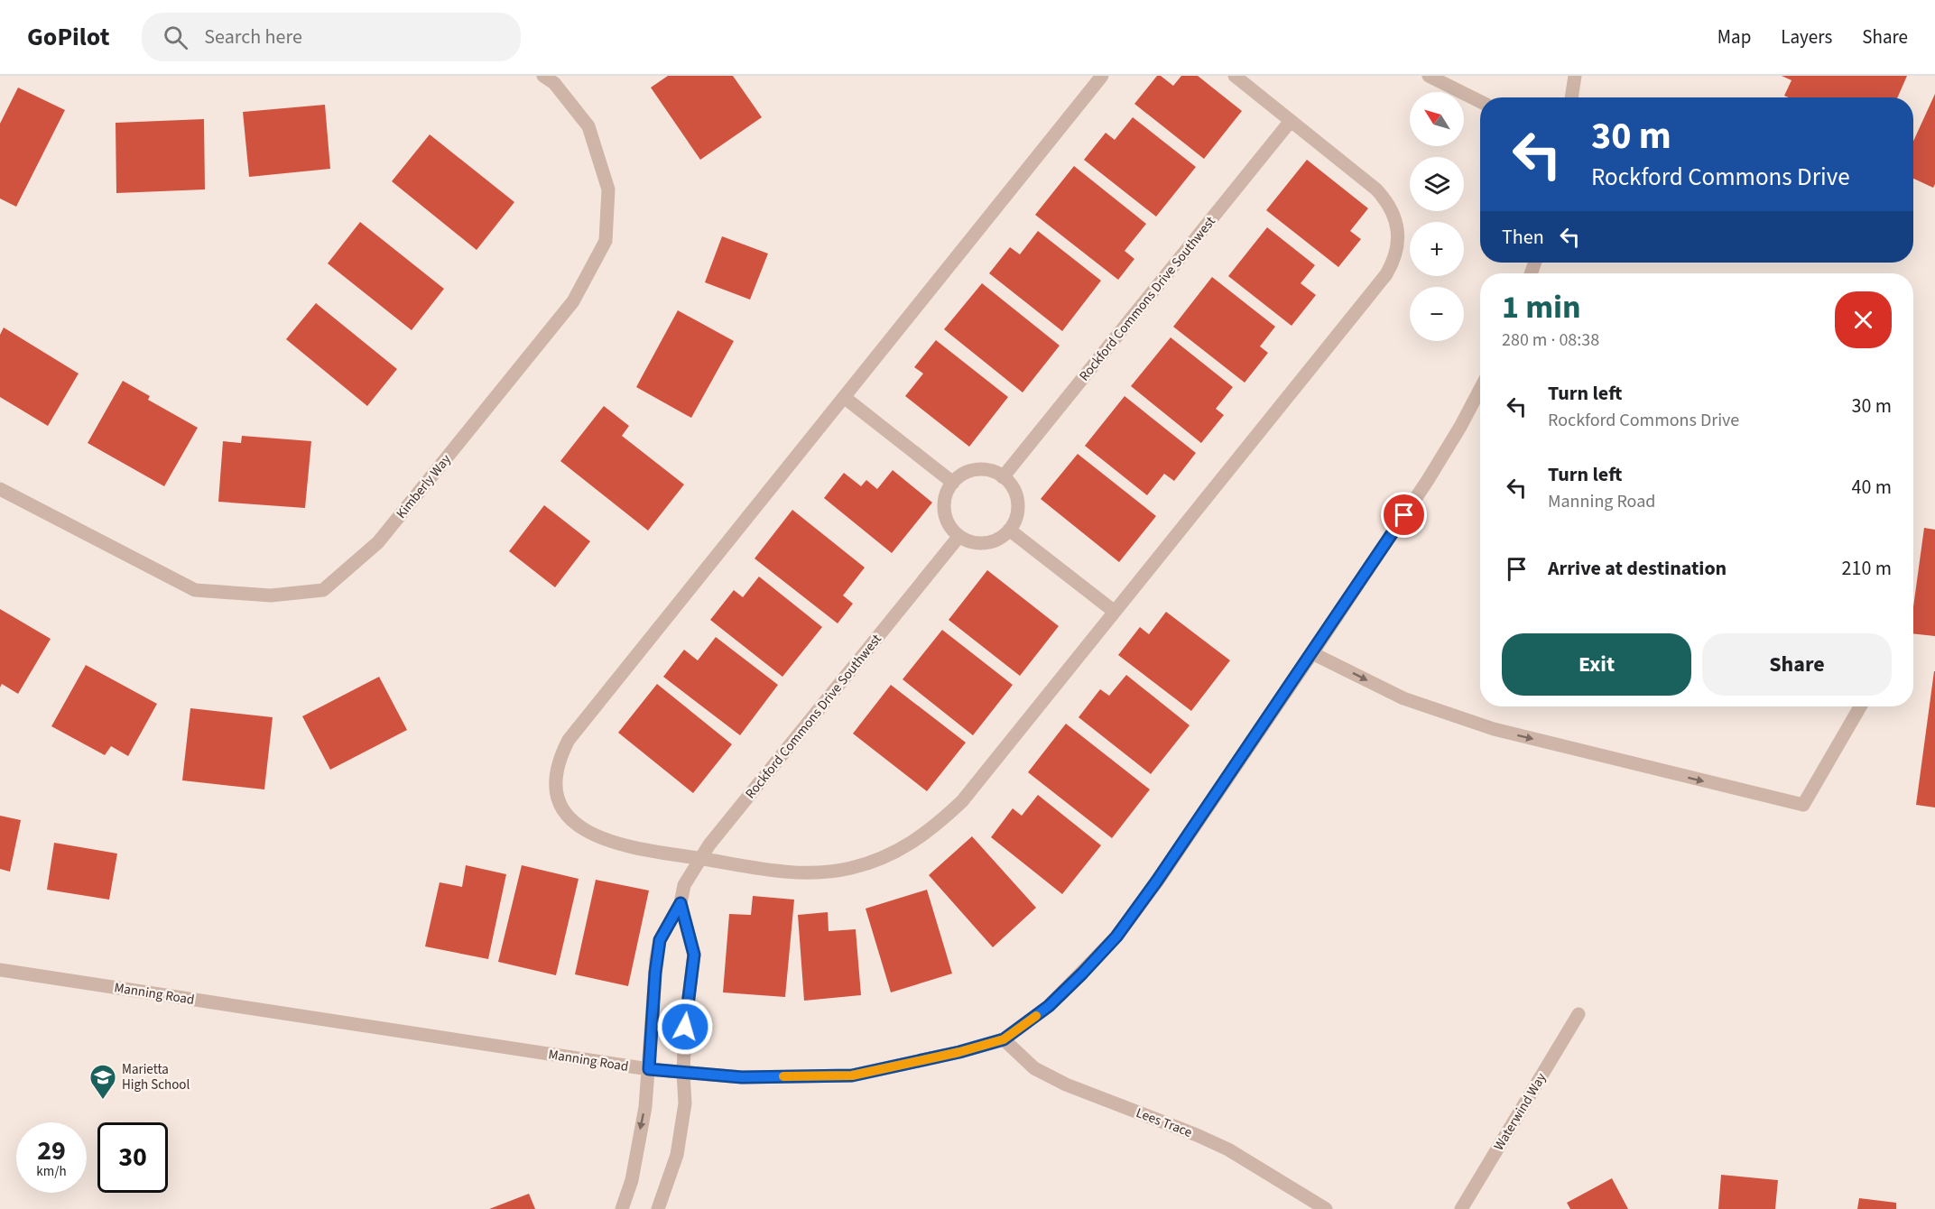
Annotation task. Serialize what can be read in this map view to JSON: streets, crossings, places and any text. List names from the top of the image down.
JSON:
{
  "streets": {
    "street": [
      "Rockford Commons Drive Southwest",
      "Kimberly Way",
      "Manning Road",
      "Waterwind Way",
      "Lees Trace"
    ]
  },
  "crossings": [
    ["Rockford Commons Drive Southwest", "Manning Road"],
    ["Manning Road", "Lees Trace"]
  ],
  "places": {
    "school or university": ["Marietta High School"]
  },
  "north": "top left",
  "page": {
    "header": "GoPilot",
    "search": "Search here",
    "nav": ["Map", "Layers", "Share"],
    "map_buttons": ["+", "−"],
    "turn": ["30 m", "Rockford Commons Drive"],
    "then": "Then",
    "heading": ["1 min", "280 m · 08:38"],
    "list": [
      {
        "name": "Turn left",
        "note": "Rockford Commons Drive",
        "value": "30 m"
      },
      {
        "name": "Turn left",
        "note": "Manning Road",
        "value": "40 m"
      },
      {
        "name": "Arrive at destination",
        "value": "210 m"
      }
    ],
    "buttons": ["Exit", "Share"],
    "speed": "29 km/h",
    "limit": "30"
  }
}
